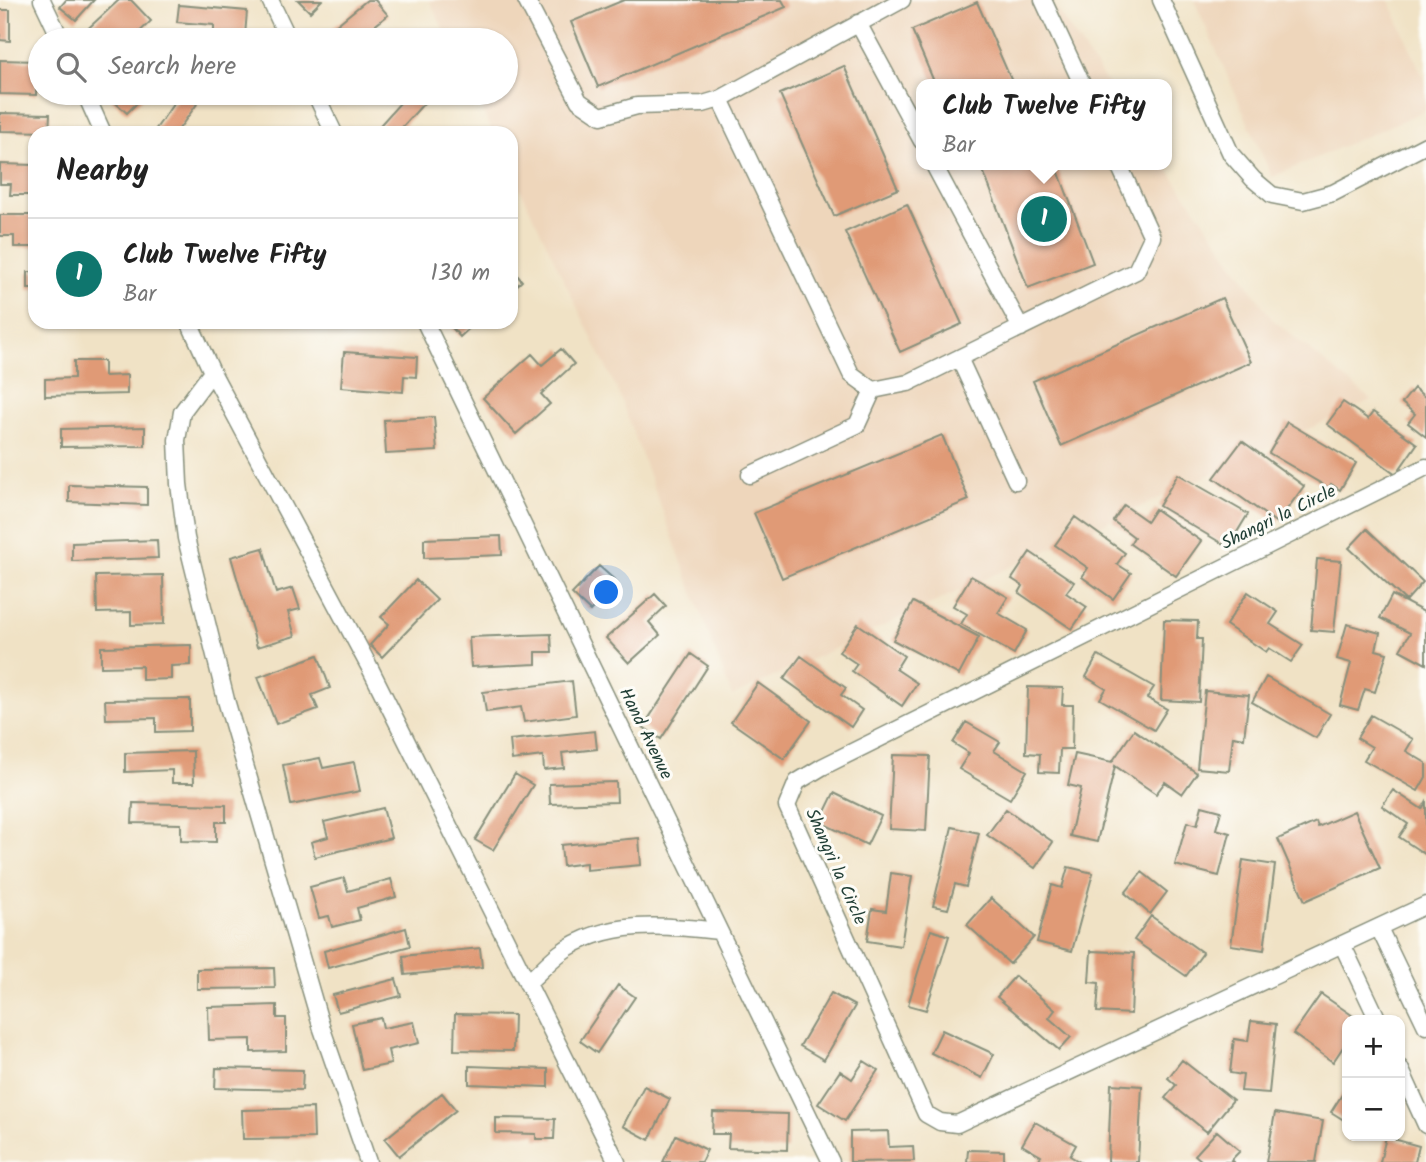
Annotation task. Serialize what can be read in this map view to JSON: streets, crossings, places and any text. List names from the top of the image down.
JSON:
{
  "streets": {
    "lane": ["Shangri la Circle", "Hand Avenue"]
  },
  "page": {
    "search": "Search here",
    "popup": ["Club Twelve Fifty", "Bar"],
    "heading": "Nearby",
    "pins": "1",
    "list": [
      {
        "mark": "1",
        "name": "Club Twelve Fifty",
        "note": "Bar",
        "value": "130 m"
      }
    ],
    "map_buttons": ["+", "−"]
  }
}
